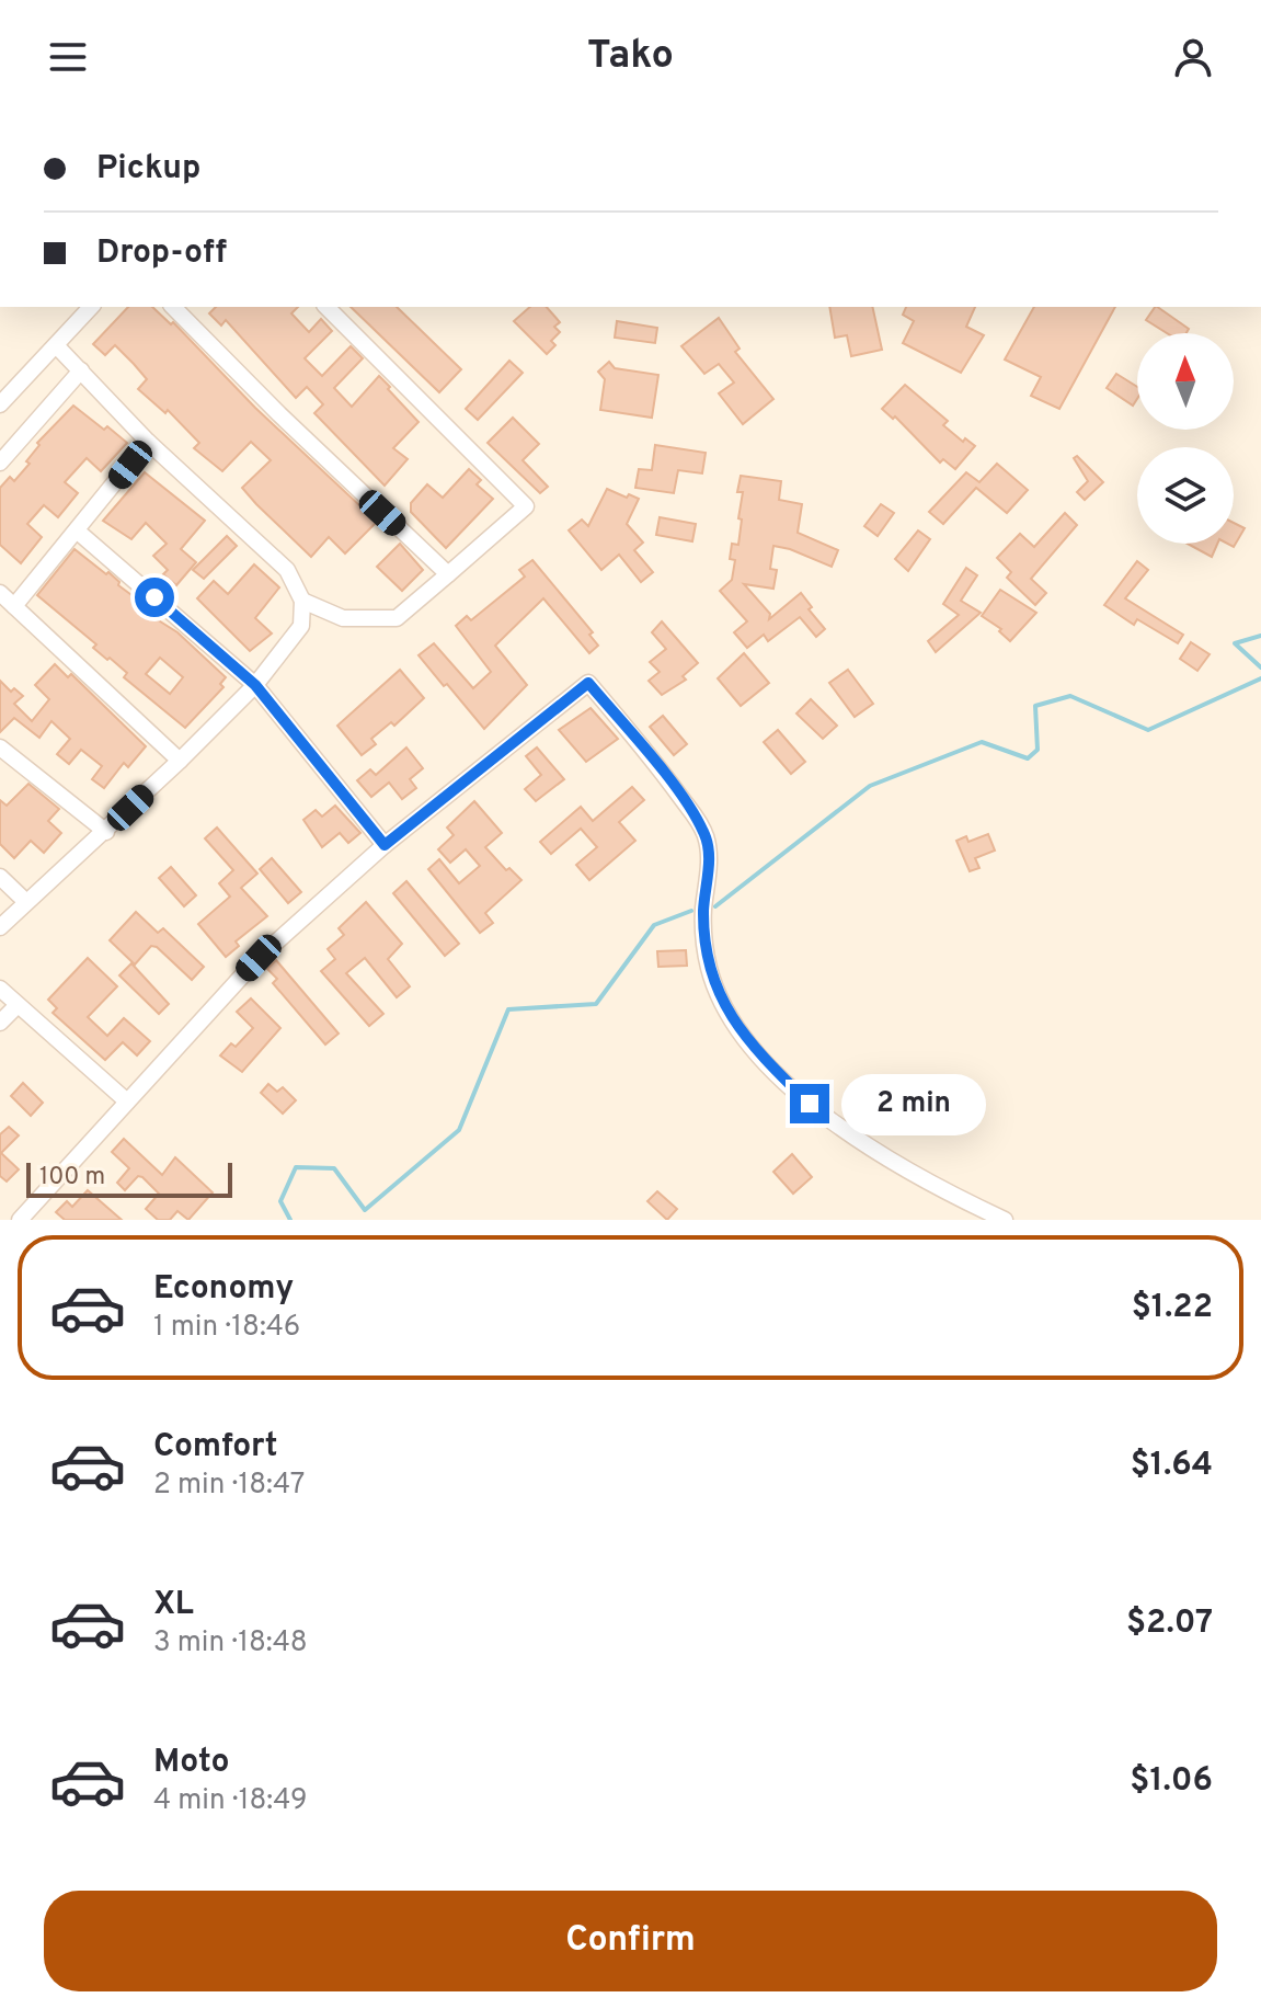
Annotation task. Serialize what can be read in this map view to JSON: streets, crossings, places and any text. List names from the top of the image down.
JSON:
{
  "scale_bar": "100 m",
  "north": "top",
  "page": {
    "header": "Tako",
    "banner": ["Pickup", "Drop-off"],
    "bubble": "2 min",
    "scale": "100 m",
    "list": [
      {
        "name": "Economy",
        "note": "1 min · 18:46",
        "value": "$1.22"
      },
      {
        "name": "Comfort",
        "note": "2 min · 18:47",
        "value": "$1.64"
      },
      {
        "name": "XL",
        "note": "3 min · 18:48",
        "value": "$2.07"
      },
      {
        "name": "Moto",
        "note": "4 min · 18:49",
        "value": "$1.06"
      }
    ],
    "buttons": "Confirm"
  }
}
